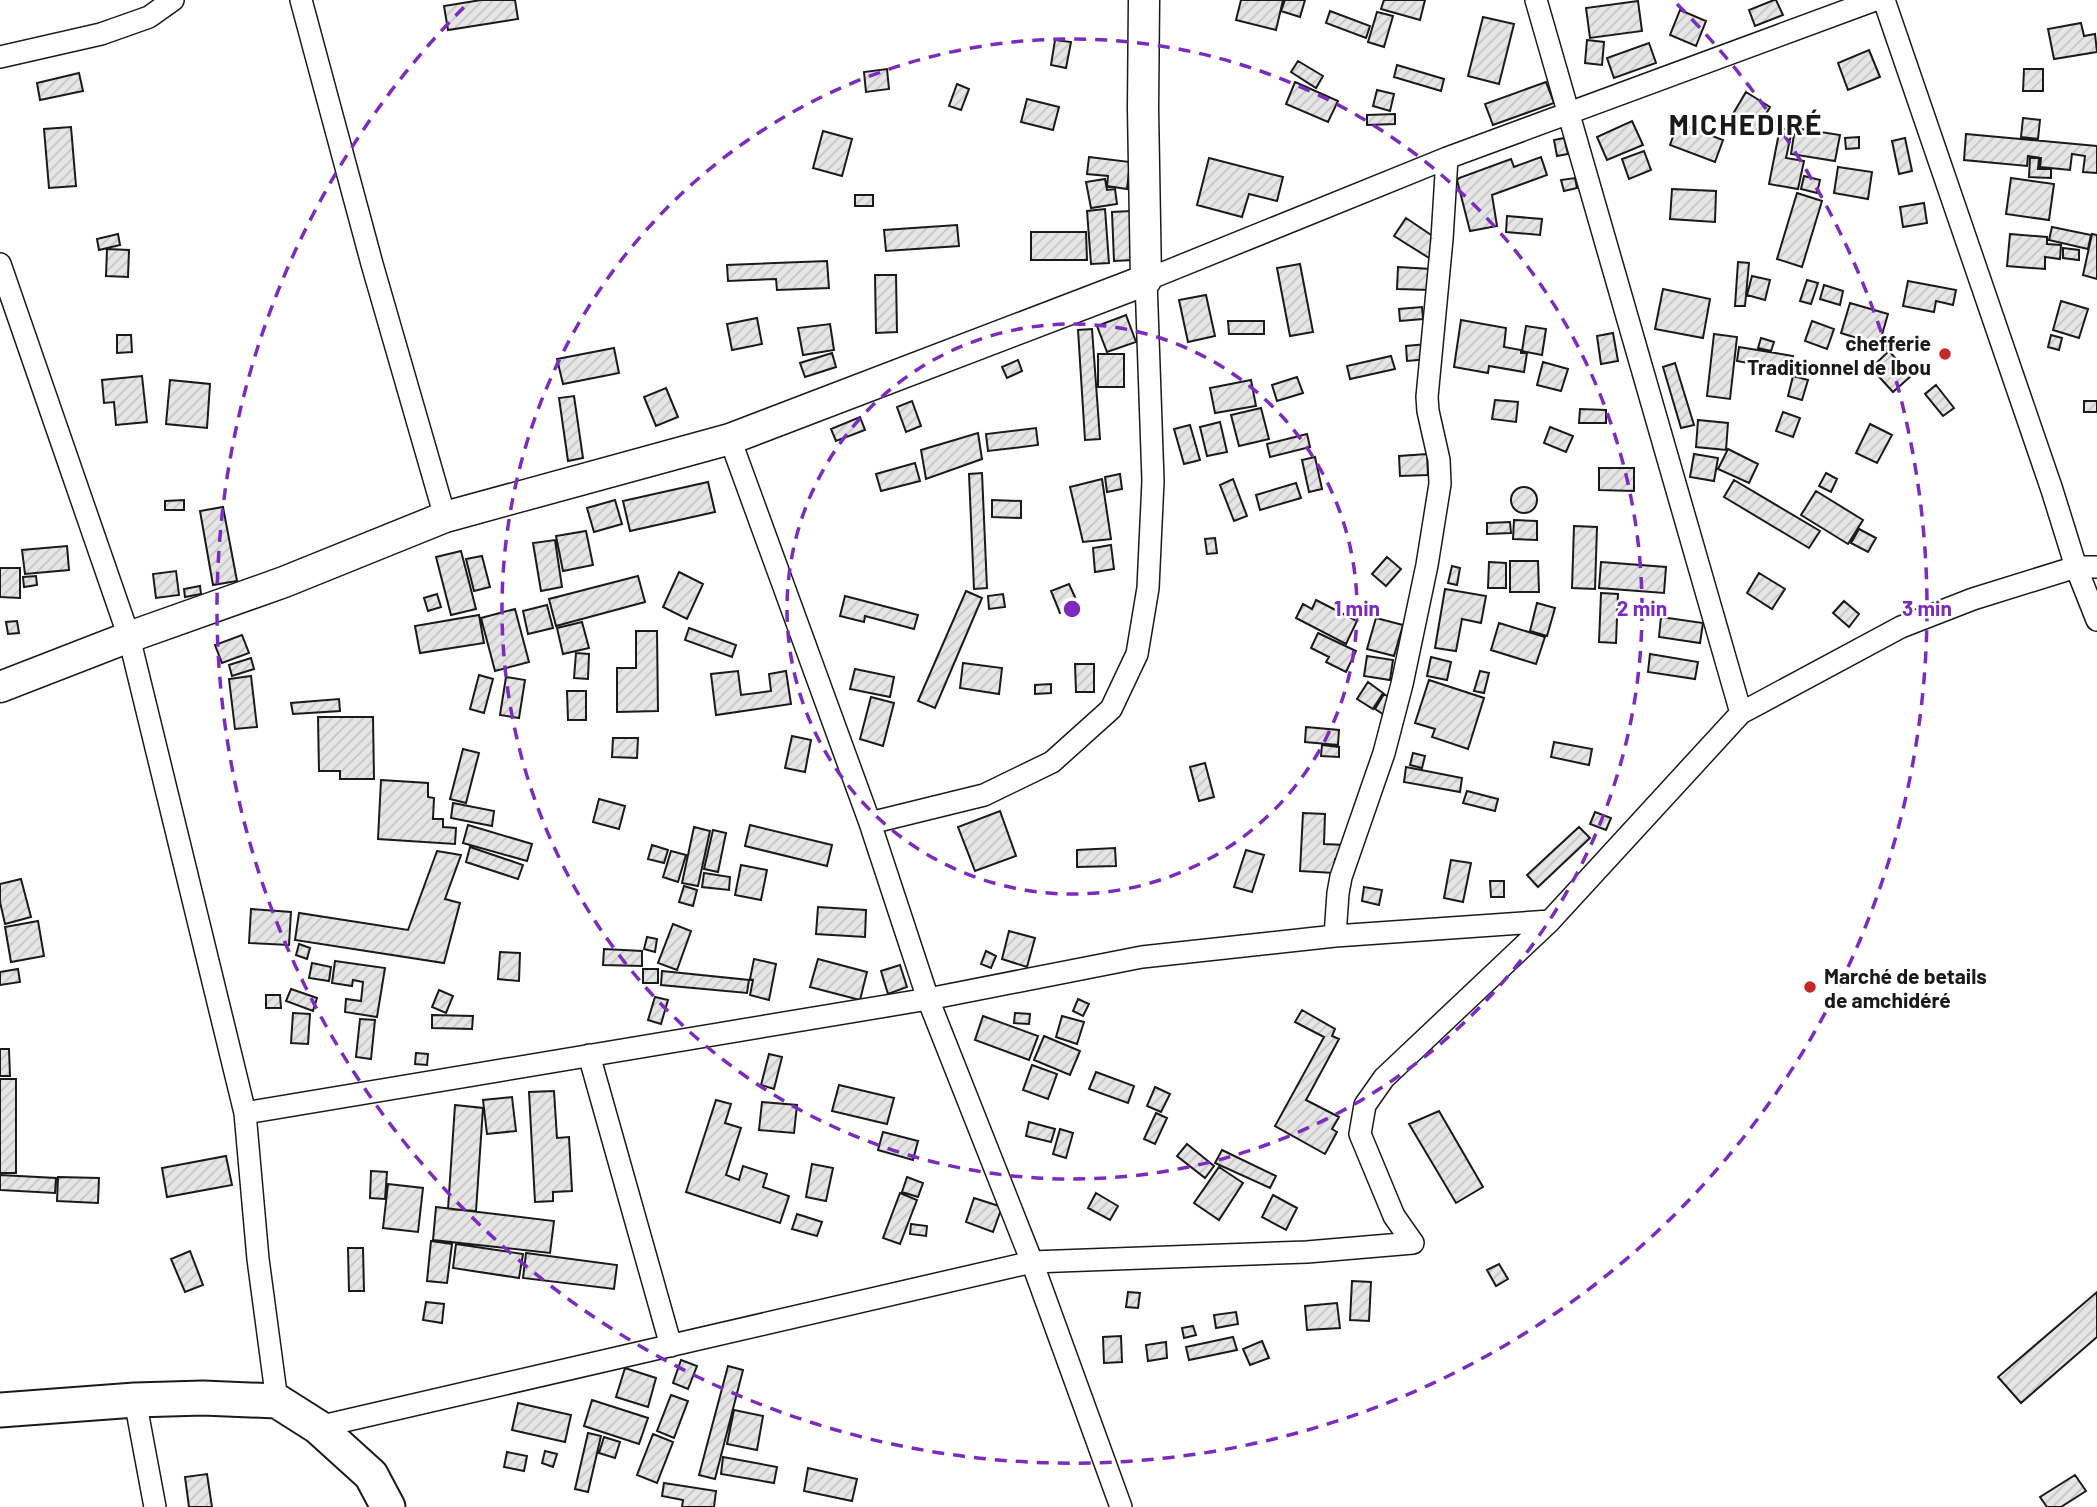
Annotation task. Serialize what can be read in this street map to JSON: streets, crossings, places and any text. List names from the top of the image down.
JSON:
{
  "districts": ["MICHEDIRÉ"],
  "places": ["chefferie Traditionnel de Ibou", "Marché de betails de amchidéré"],
  "rings": ["1 min", "2 min", "3 min"]
}
